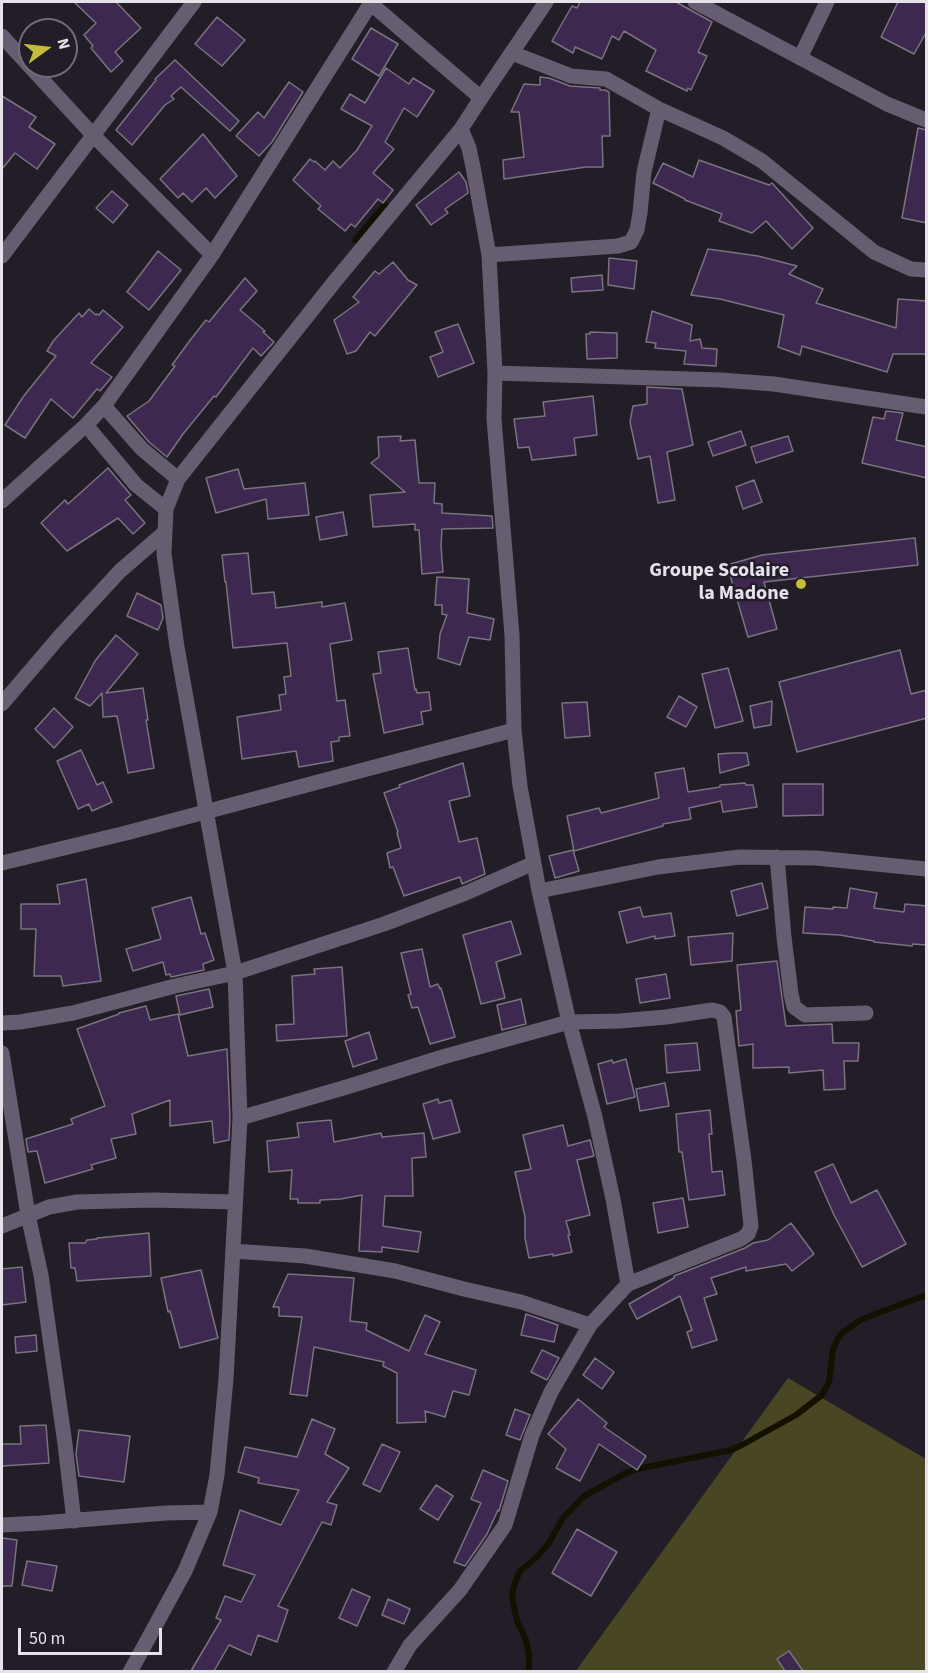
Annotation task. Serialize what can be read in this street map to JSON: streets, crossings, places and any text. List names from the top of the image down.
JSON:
{
  "places": ["Groupe Scolaire la Madone"],
  "scale_bar": "50 m",
  "north": "right"
}
